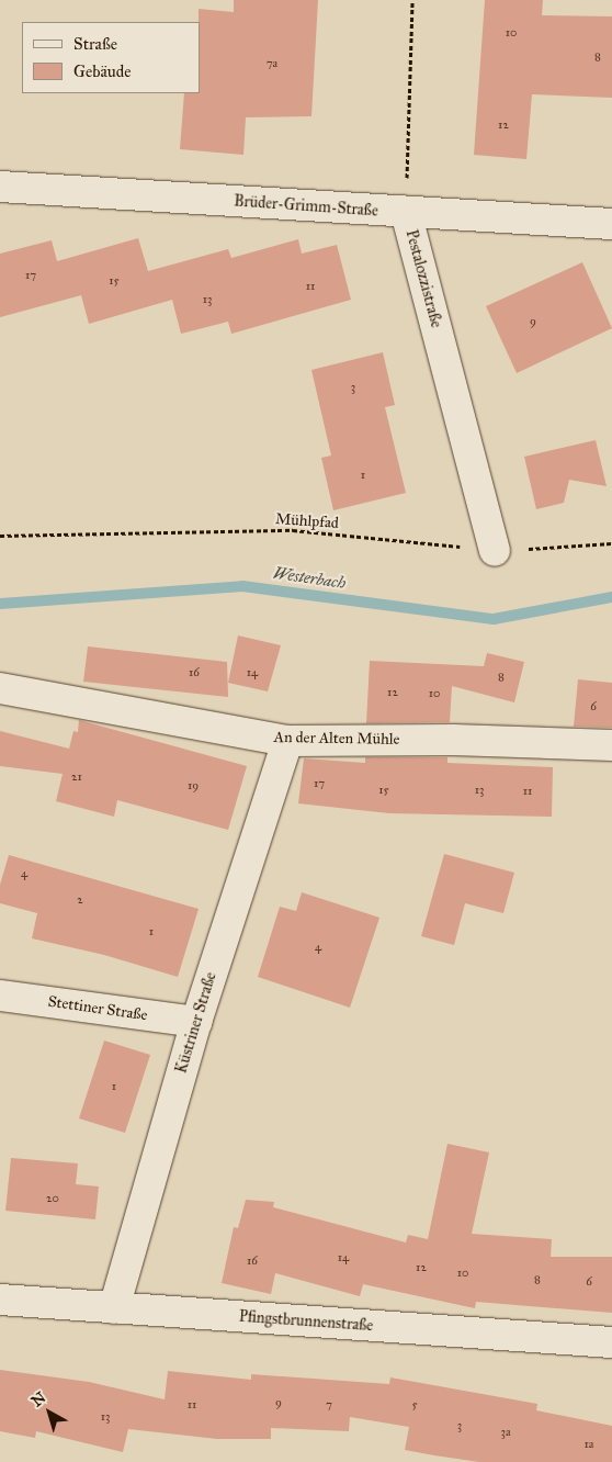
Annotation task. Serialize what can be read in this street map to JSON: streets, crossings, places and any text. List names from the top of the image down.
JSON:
{
  "streets": {
    "street": [
      "Brüder-Grimm-Straße",
      "Pestalozzistraße",
      "An der Alten Mühle",
      "Stettiner Straße",
      "Küstriner Straße",
      "Pfingstbrunnenstraße"
    ],
    "path": ["Mühlpfad"]
  },
  "crossings": [
    ["Brüder-Grimm-Straße", "Pestalozzistraße"],
    ["Pestalozzistraße", "Mühlpfad"],
    ["An der Alten Mühle", "Küstriner Straße"],
    ["Stettiner Straße", "Küstriner Straße"],
    ["Küstriner Straße", "Pfingstbrunnenstraße"]
  ],
  "water": ["Westerbach"],
  "house_numbers": [
    "10",
    "8",
    "7a",
    "12",
    "17",
    "15",
    "11",
    "13",
    "9",
    "3",
    "1",
    "16",
    "14",
    "8",
    "12",
    "10",
    "6",
    "21",
    "17",
    "19",
    "15",
    "13",
    "11",
    "4",
    "2",
    "1",
    "4",
    "1",
    "20",
    "14",
    "16",
    "12",
    "10",
    "8",
    "6",
    "9",
    "11",
    "7",
    "5",
    "13",
    "3",
    "3a",
    "1a"
  ],
  "legend": ["Straße", "Gebäude"],
  "north": "top left"
}
